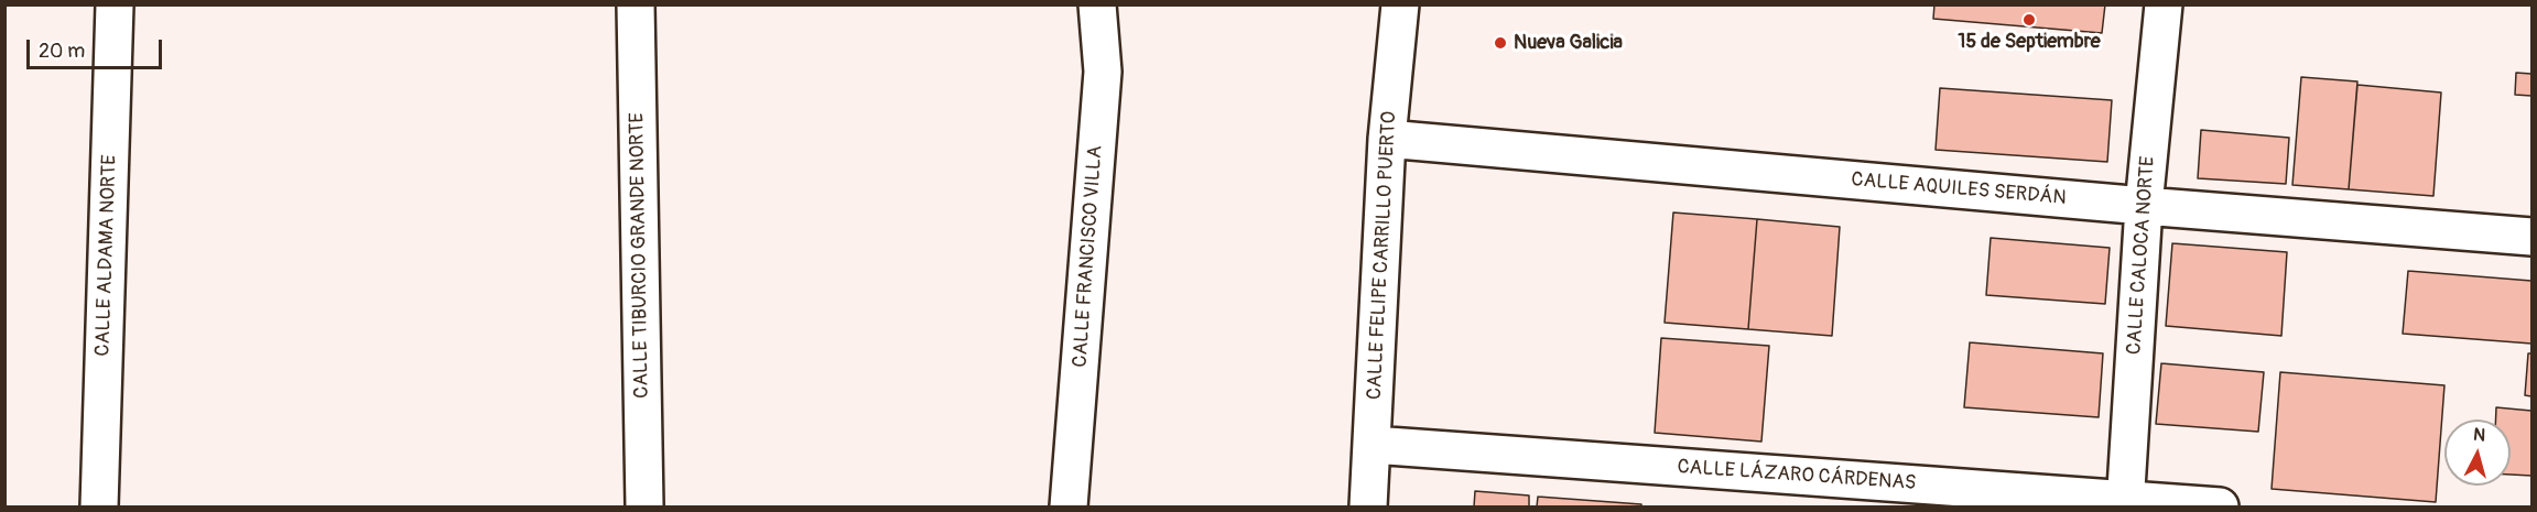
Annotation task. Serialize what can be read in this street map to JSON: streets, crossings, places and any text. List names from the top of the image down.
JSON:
{
  "streets": {
    "street": [
      "CALLE AQUILES SERDÁN",
      "CALLE ALDAMA NORTE",
      "CALLE TIBURCIO GRANDE NORTE",
      "CALLE FELIPE CARRILLO PUERTO",
      "CALLE CALOCA NORTE",
      "CALLE FRANCISCO VILLA",
      "CALLE LÁZARO CÁRDENAS"
    ]
  },
  "crossings": [
    ["CALLE AQUILES SERDÁN", "CALLE FELIPE CARRILLO PUERTO"],
    ["CALLE AQUILES SERDÁN", "CALLE CALOCA NORTE"],
    ["CALLE FELIPE CARRILLO PUERTO", "CALLE LÁZARO CÁRDENAS"],
    ["CALLE CALOCA NORTE", "CALLE LÁZARO CÁRDENAS"]
  ],
  "places": ["15 de Septiembre", "Nueva Galicia"],
  "scale_bar": "20 m",
  "north": "top"
}
